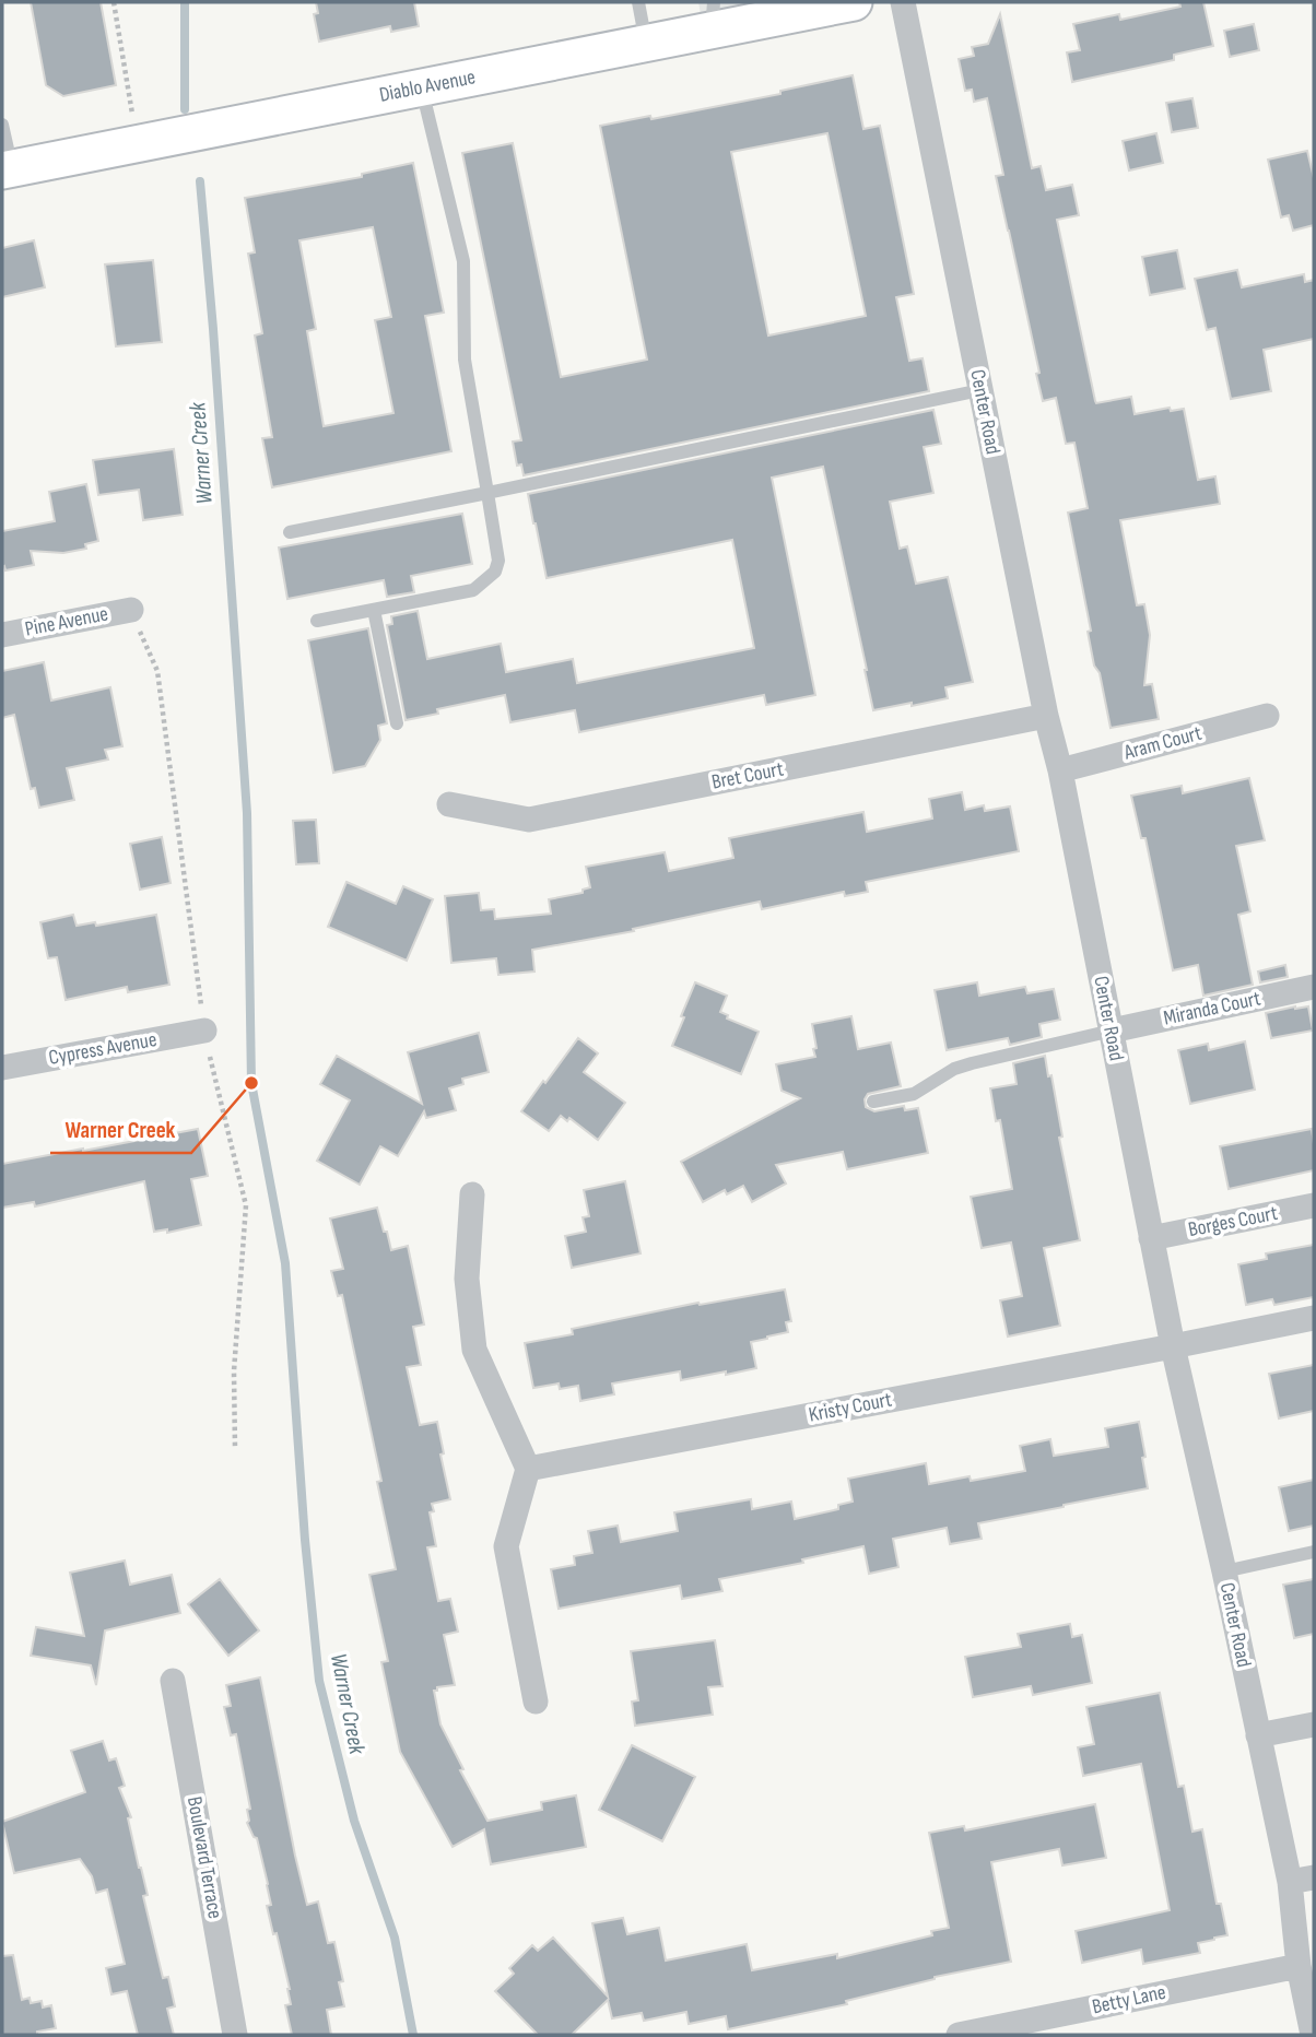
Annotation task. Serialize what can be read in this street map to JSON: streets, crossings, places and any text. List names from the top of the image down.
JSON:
{
  "streets": {
    "street": [
      "Diablo Avenue",
      "Center Road",
      "Pine Avenue",
      "Aram Court",
      "Bret Court",
      "Miranda Court",
      "Cypress Avenue",
      "Borges Court",
      "Kristy Court",
      "Boulevard Terrace",
      "Betty Lane"
    ]
  },
  "crossings": [
    ["Center Road", "Aram Court"],
    ["Center Road", "Bret Court"],
    ["Center Road", "Miranda Court"],
    ["Center Road", "Borges Court"],
    ["Center Road", "Kristy Court"],
    ["Center Road", "Betty Lane"]
  ],
  "water": ["Warner Creek"],
  "places": ["Warner Creek"]
}
